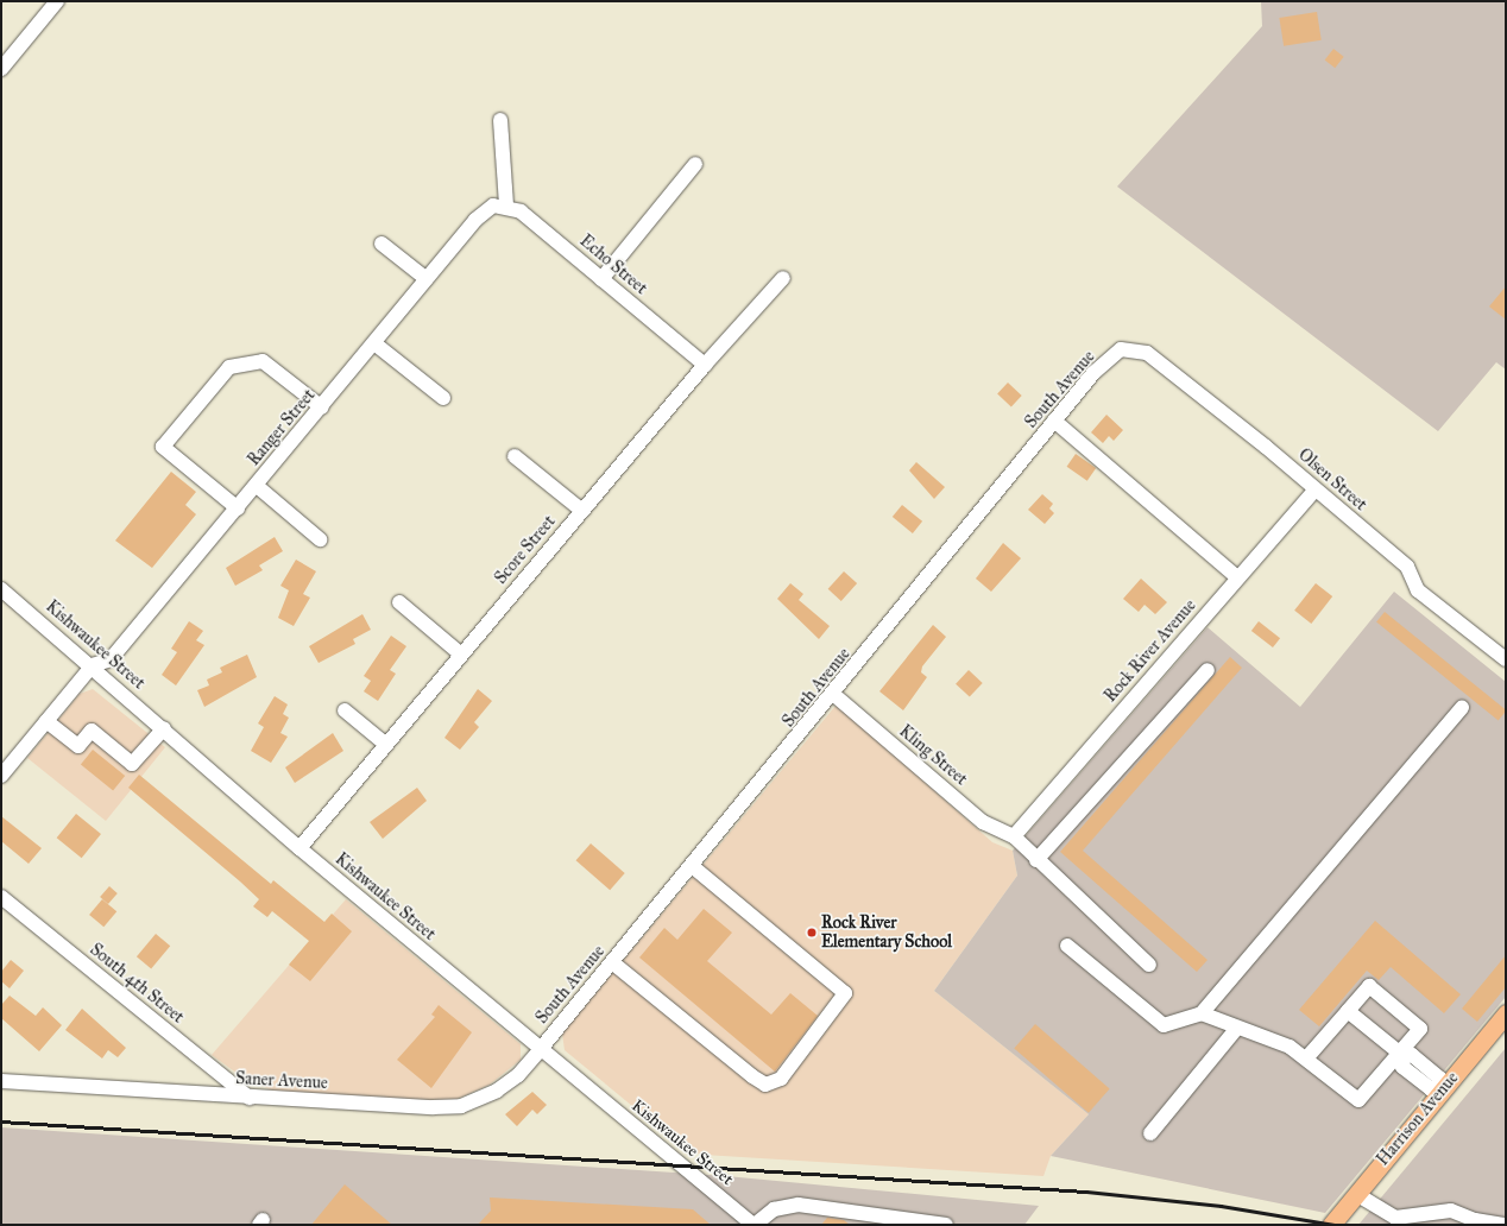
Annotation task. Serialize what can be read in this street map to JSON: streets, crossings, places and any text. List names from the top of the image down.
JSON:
{
  "streets": {
    "main road": ["Harrison Avenue"],
    "street": [
      "Echo Street",
      "South Avenue",
      "Ranger Street",
      "Olsen Street",
      "Score Street",
      "Kishwaukee Street",
      "Rock River Avenue",
      "Kling Street",
      "South 4th Street",
      "Saner Avenue"
    ]
  },
  "crossings": [
    ["Echo Street", "Ranger Street"],
    ["Echo Street", "Score Street"],
    ["South Avenue", "Olsen Street"],
    ["South Avenue", "Kishwaukee Street"],
    ["South Avenue", "Kling Street"],
    ["South Avenue", "Saner Avenue"],
    ["Ranger Street", "Kishwaukee Street"],
    ["Olsen Street", "Rock River Avenue"],
    ["Score Street", "Kishwaukee Street"],
    ["Kishwaukee Street", "Saner Avenue"],
    ["Rock River Avenue", "Kling Street"],
    ["South 4th Street", "Saner Avenue"]
  ],
  "places": ["Rock River Elementary School"]
}
